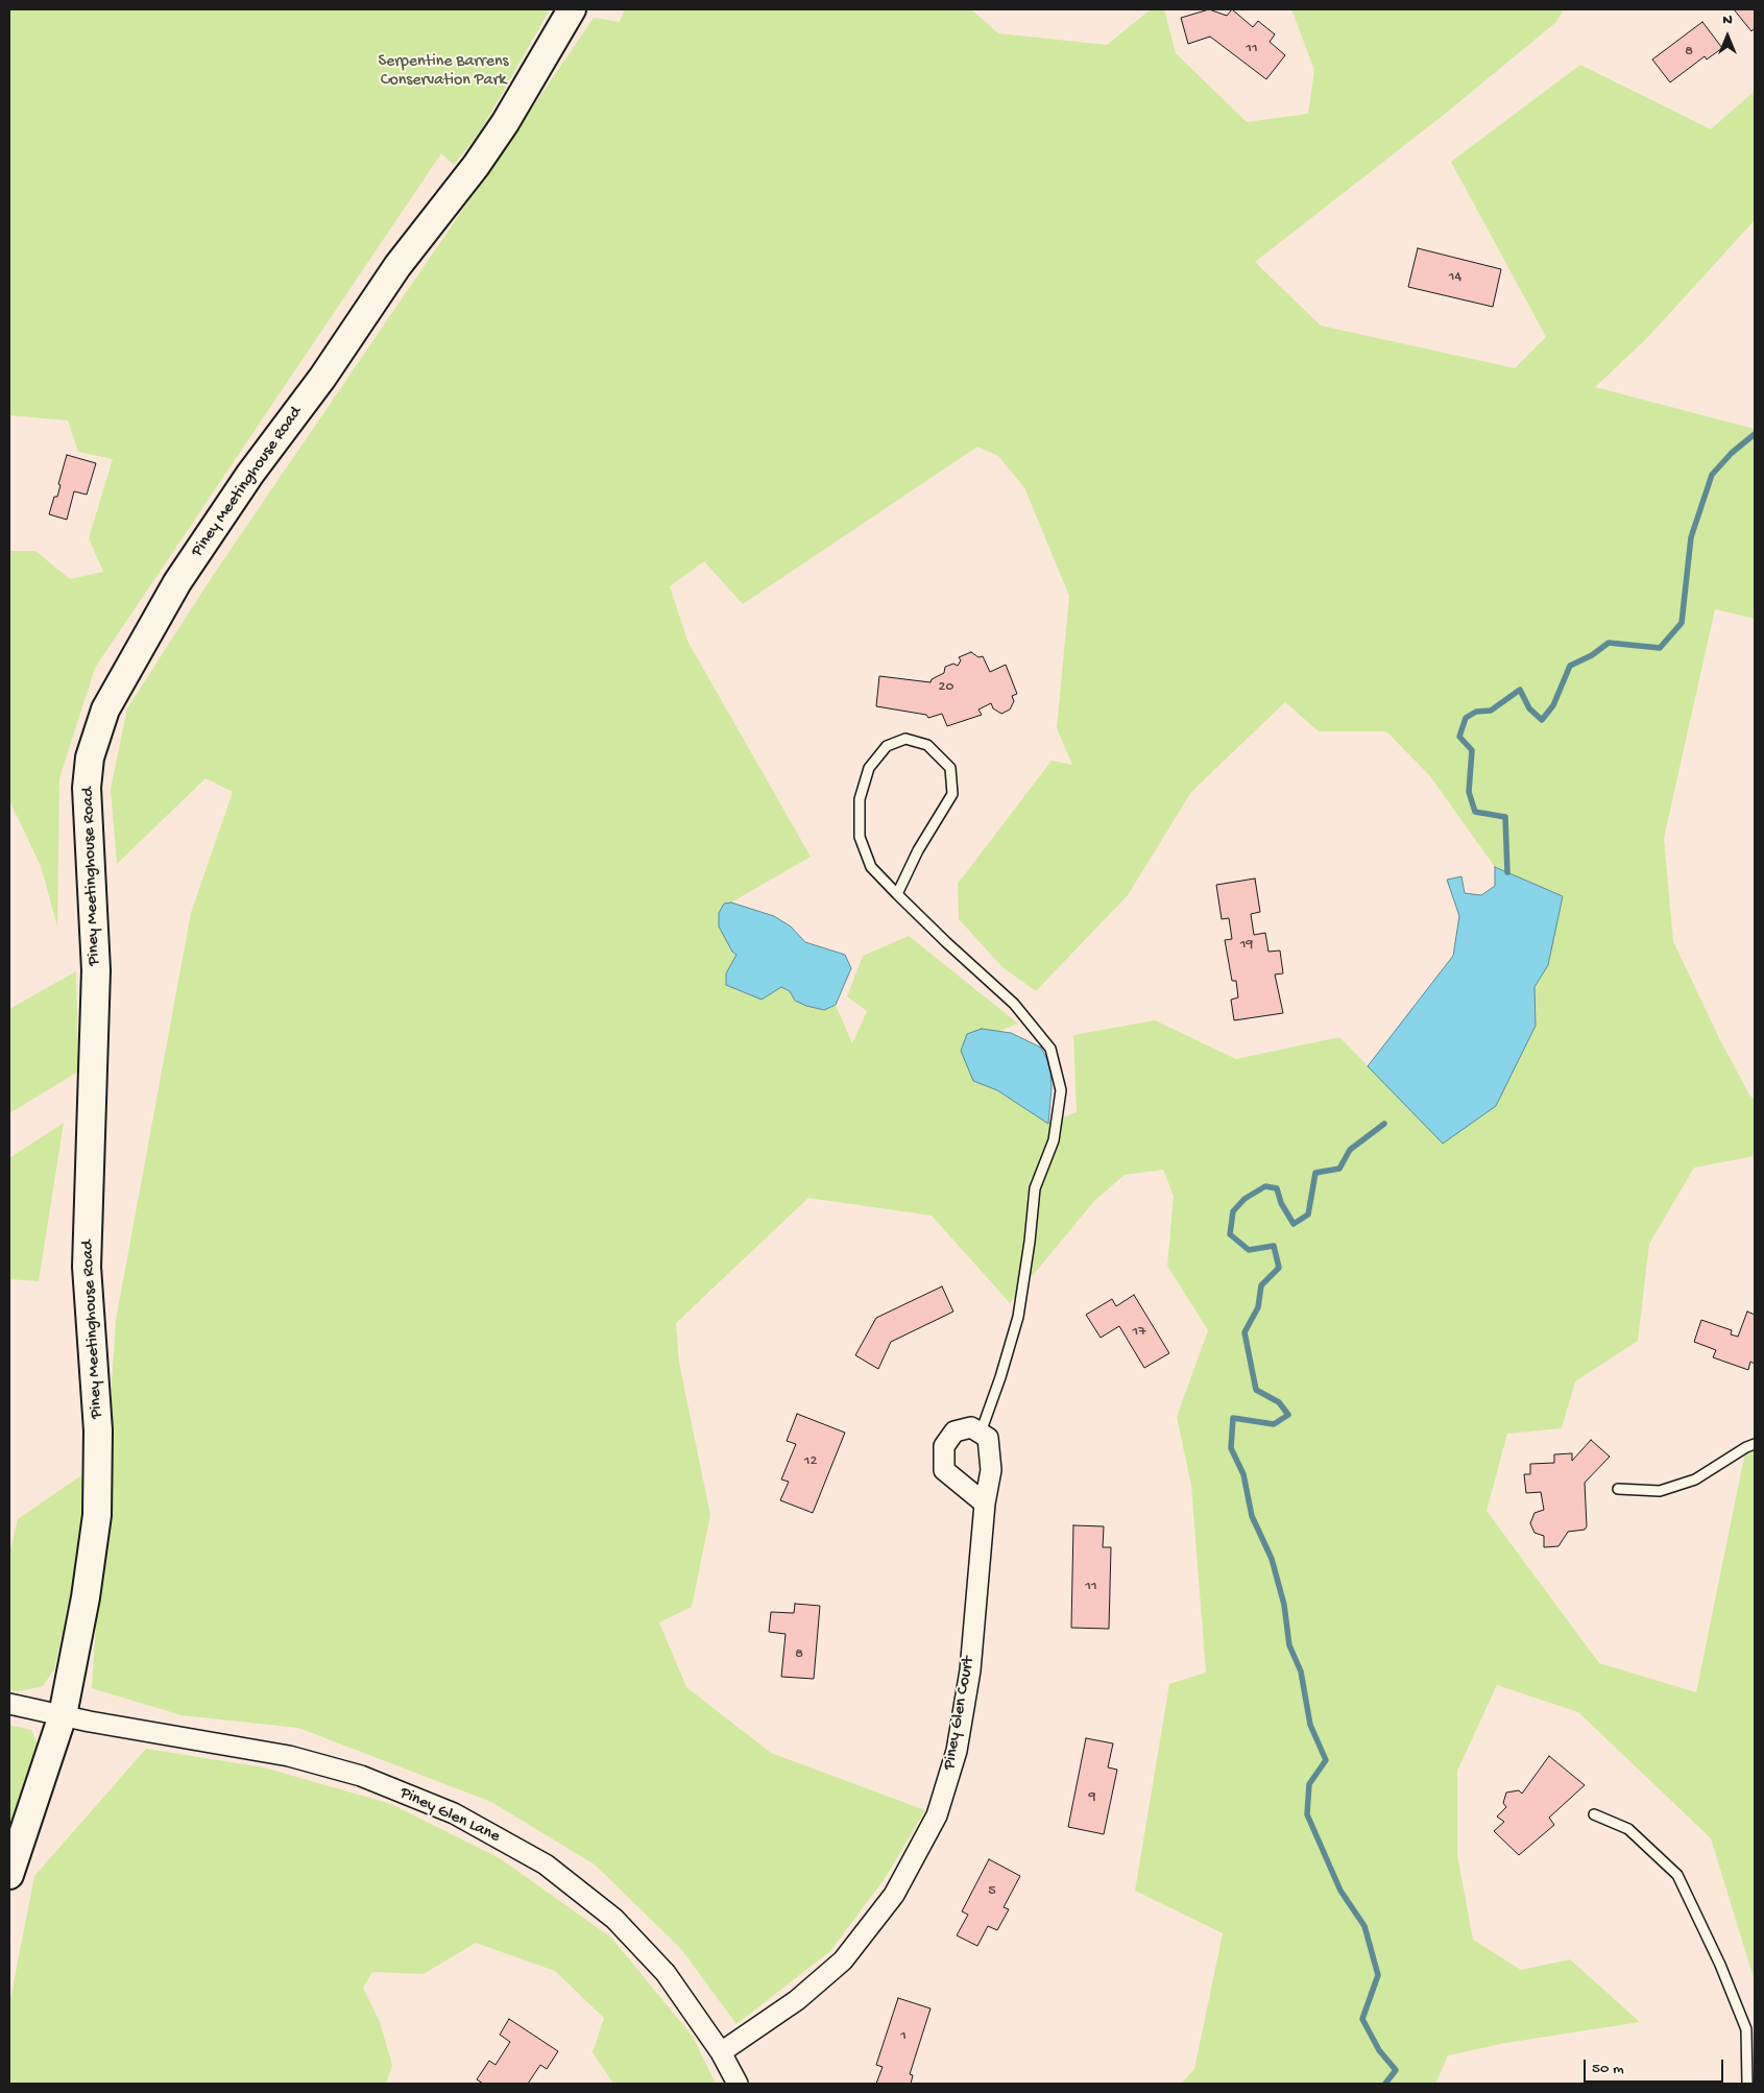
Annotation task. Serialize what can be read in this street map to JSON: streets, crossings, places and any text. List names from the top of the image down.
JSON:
{
  "streets": {
    "main road": ["Piney Meetinghouse Road"],
    "street": ["Piney Glen Court", "Piney Glen Lane"]
  },
  "crossings": [
    ["Piney Meetinghouse Road", "Piney Glen Lane"],
    ["Piney Glen Court", "Piney Glen Lane"]
  ],
  "parks": ["Serpentine Barrens Conservation Park"],
  "house_numbers": [
    "11",
    "8",
    "14",
    "20",
    "19",
    "17",
    "12",
    "11",
    "8",
    "9",
    "5",
    "1"
  ],
  "scale_bar": "50 m",
  "north": "top"
}
